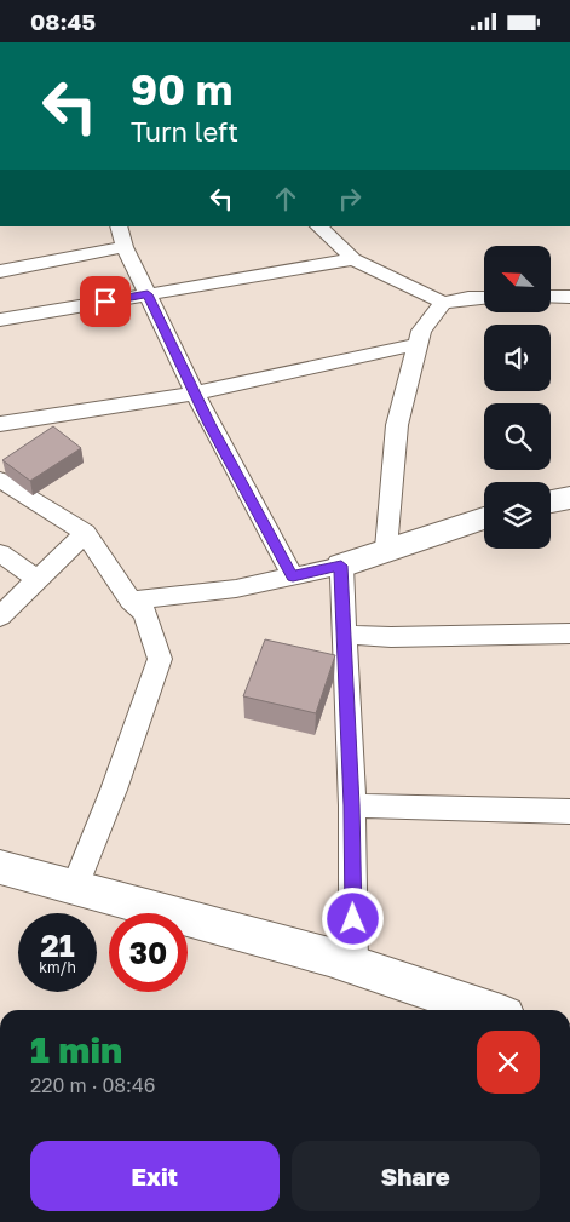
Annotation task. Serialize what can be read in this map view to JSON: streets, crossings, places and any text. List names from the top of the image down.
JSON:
{
  "north": "top left",
  "page": {
    "status": "08:45",
    "turn": ["90 m", "Turn left"],
    "speed": "21 km/h",
    "limit": "30",
    "heading": ["1 min", "220 m · 08:46"],
    "buttons": ["Exit", "Share"]
  }
}
